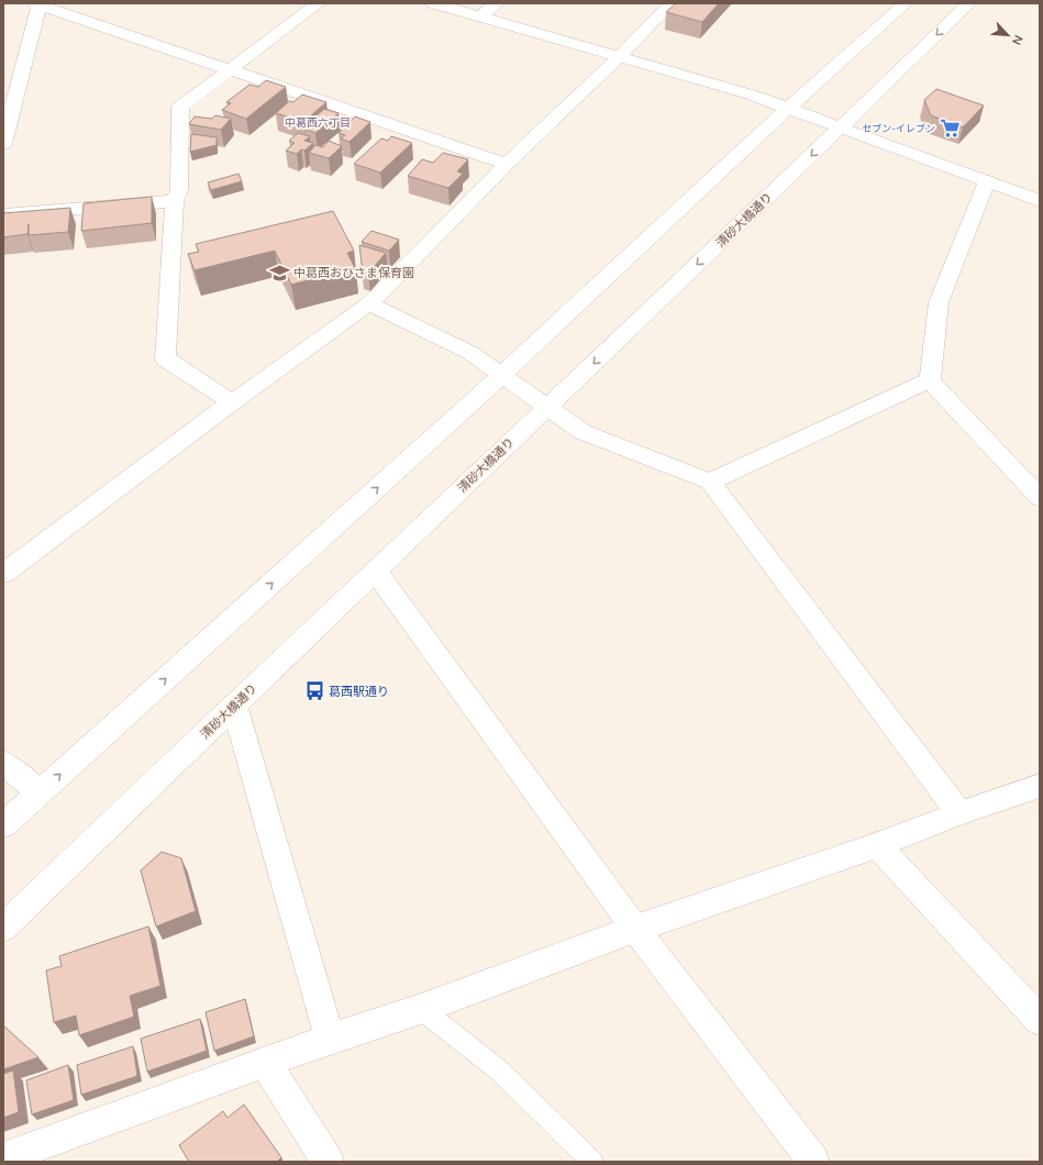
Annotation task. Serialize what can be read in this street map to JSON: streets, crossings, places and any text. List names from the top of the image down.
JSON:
{
  "streets": {
    "street": ["清砂大橋通り"]
  },
  "districts": ["中葛西六丁目"],
  "places": {
    "supermarket": ["セブン-イレブン"],
    "school or university": ["中葛西おひさま保育園"],
    "bus stop": ["葛西駅通り"]
  },
  "north": "bottom right"
}
